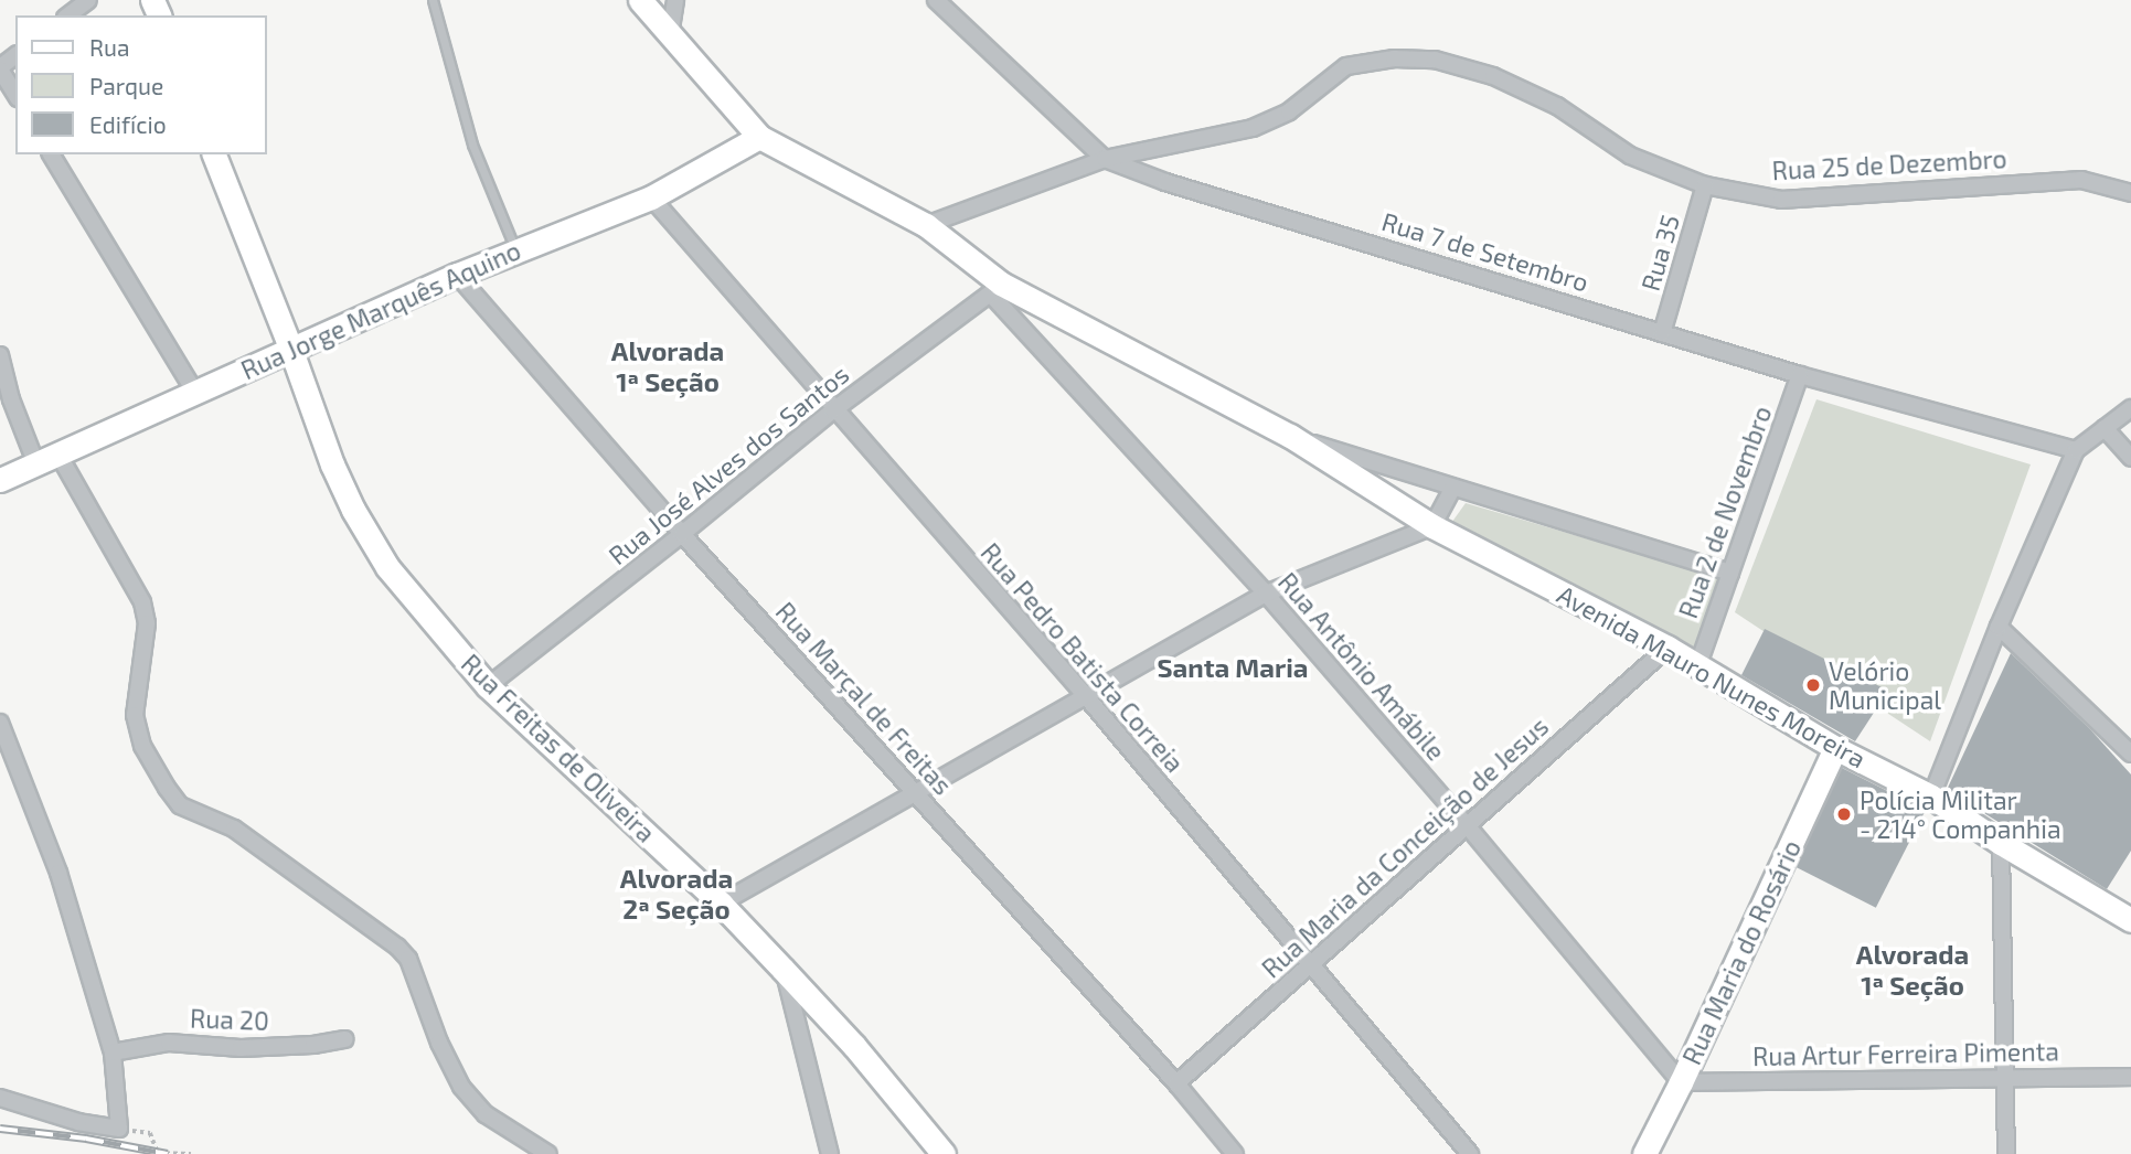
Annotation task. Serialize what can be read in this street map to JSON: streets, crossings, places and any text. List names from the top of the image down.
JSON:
{
  "streets": {
    "street": [
      "Rua 25 de Dezembro",
      "Rua 7 de Setembro",
      "Rua 35",
      "Rua Jorge Marquês Aquino",
      "Rua José Alves dos Santos",
      "Rua 2 de Novembro",
      "Rua Pedro Batista Correia",
      "Rua Antônio Amábile",
      "Avenida Mauro Nunes Moreira",
      "Rua Marçal de Freitas",
      "Rua Freitas de Oliveira",
      "Rua Maria da Conceição de Jesus",
      "Rua Maria do Rosário",
      "Rua 20",
      "Rua Artur Ferreira Pimenta"
    ]
  },
  "crossings": [
    ["Rua 25 de Dezembro", "Rua 7 de Setembro"],
    ["Rua 25 de Dezembro", "Rua 35"],
    ["Rua 25 de Dezembro", "Avenida Mauro Nunes Moreira"],
    ["Rua 7 de Setembro", "Rua 35"],
    ["Rua 7 de Setembro", "Rua 2 de Novembro"],
    ["Rua Jorge Marquês Aquino", "Rua Pedro Batista Correia"],
    ["Rua Jorge Marquês Aquino", "Avenida Mauro Nunes Moreira"],
    ["Rua Jorge Marquês Aquino", "Rua Marçal de Freitas"],
    ["Rua Jorge Marquês Aquino", "Rua Freitas de Oliveira"],
    ["Rua José Alves dos Santos", "Rua Pedro Batista Correia"],
    ["Rua José Alves dos Santos", "Rua Antônio Amábile"],
    ["Rua José Alves dos Santos", "Avenida Mauro Nunes Moreira"],
    ["Rua José Alves dos Santos", "Rua Marçal de Freitas"],
    ["Rua José Alves dos Santos", "Rua Freitas de Oliveira"],
    ["Rua 2 de Novembro", "Avenida Mauro Nunes Moreira"],
    ["Rua Pedro Batista Correia", "Rua Maria da Conceição de Jesus"],
    ["Rua Antônio Amábile", "Avenida Mauro Nunes Moreira"],
    ["Rua Antônio Amábile", "Rua Maria da Conceição de Jesus"],
    ["Rua Antônio Amábile", "Rua Maria do Rosário"],
    ["Rua Antônio Amábile", "Rua Artur Ferreira Pimenta"],
    ["Avenida Mauro Nunes Moreira", "Rua Maria da Conceição de Jesus"],
    ["Avenida Mauro Nunes Moreira", "Rua Maria do Rosário"],
    ["Rua Marçal de Freitas", "Rua Maria da Conceição de Jesus"],
    ["Rua Maria do Rosário", "Rua Artur Ferreira Pimenta"]
  ],
  "districts": [
    "Alvorada 1ª Seção",
    "Santa Maria",
    "Alvorada 2ª Seção",
    "Alvorada 1ª Seção"
  ],
  "places": ["Velório Municipal", "Polícia Militar - 214° Companhia"],
  "legend": ["Rua", "Parque", "Edifício"]
}
